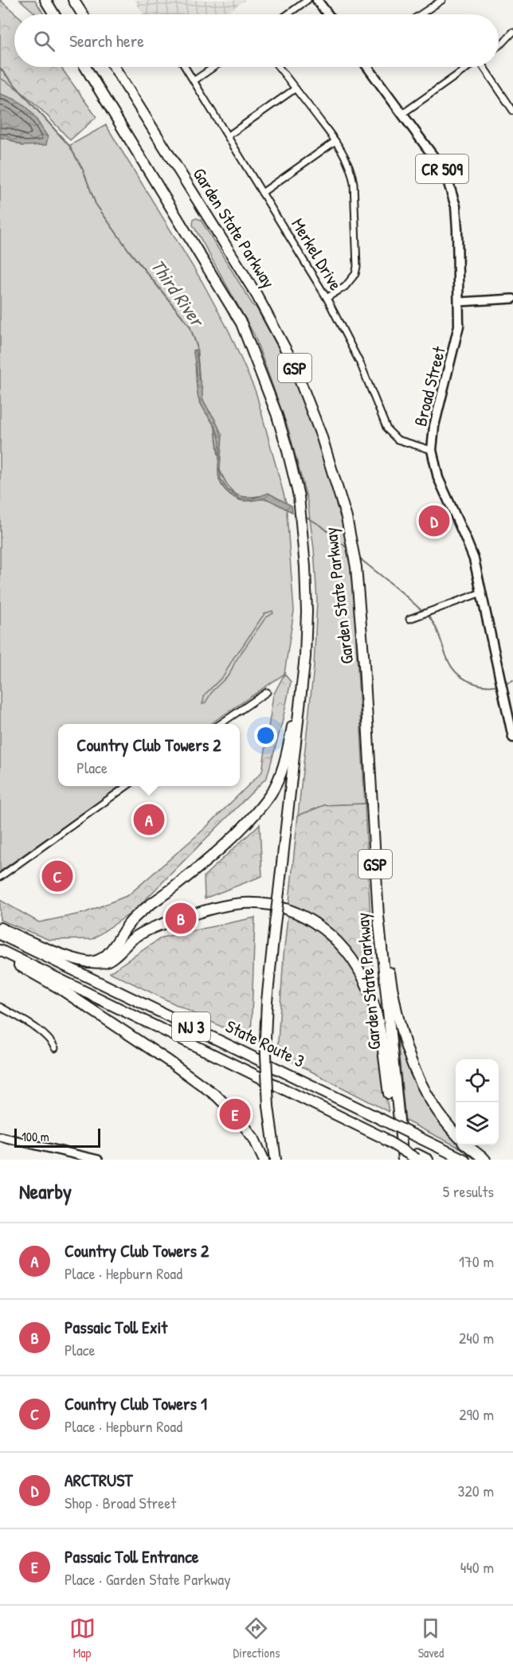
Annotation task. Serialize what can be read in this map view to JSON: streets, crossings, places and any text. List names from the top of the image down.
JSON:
{
  "streets": {
    "highway": [
      "Garden State Parkway",
      "GSP",
      "NJ 3",
      "State Route 3"
    ],
    "main road": ["CR 509", "Broad Street"],
    "street": ["Merkel Drive"]
  },
  "crossings": [
    ["Merkel Drive", "Broad Street"]
  ],
  "water": ["Third River"],
  "scale_bar": "100 m",
  "page": {
    "search": "Search here",
    "pins": [
      "D",
      "A",
      "C",
      "B",
      "E"
    ],
    "popup": ["Country Club Towers 2", "Place"],
    "scale": "100 m",
    "heading": ["Nearby", "5 results"],
    "list": [
      {
        "mark": "A",
        "name": "Country Club Towers 2",
        "note": "Place · Hepburn Road",
        "value": "170 m"
      },
      {
        "mark": "B",
        "name": "Passaic Toll Exit",
        "note": "Place",
        "value": "240 m"
      },
      {
        "mark": "C",
        "name": "Country Club Towers 1",
        "note": "Place · Hepburn Road",
        "value": "290 m"
      },
      {
        "mark": "D",
        "name": "ARCTRUST",
        "note": "Shop · Broad Street",
        "value": "320 m"
      },
      {
        "mark": "E",
        "name": "Passaic Toll Entrance",
        "note": "Place · Garden State Parkway",
        "value": "440 m"
      }
    ],
    "nav": ["Map", "Directions", "Saved"]
  }
}
